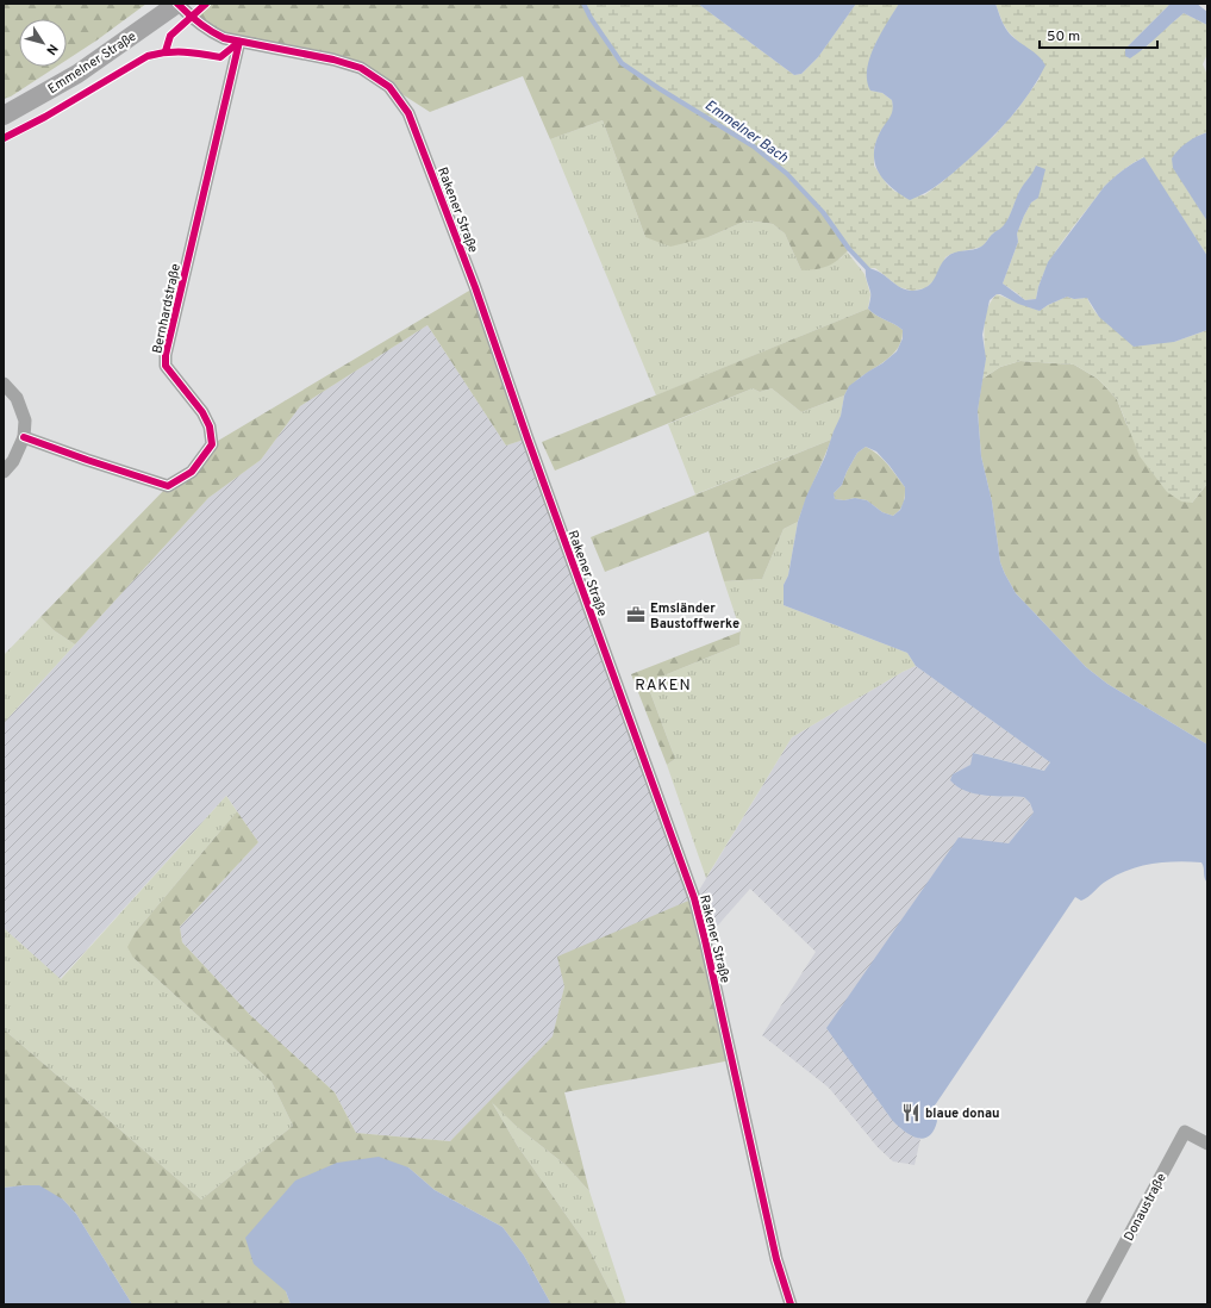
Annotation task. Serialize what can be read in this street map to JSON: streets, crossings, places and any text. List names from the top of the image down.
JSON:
{
  "streets": {
    "street": [
      "Emmelner Straße",
      "Rakener Straße",
      "Bernhardstraße",
      "Donaustraße"
    ]
  },
  "crossings": [
    ["Emmelner Straße", "Rakener Straße"],
    ["Rakener Straße", "Bernhardstraße"]
  ],
  "districts": ["RAKEN"],
  "water": ["Emmelner Bach"],
  "places": {
    "office": ["Emsländer Baustoffwerke"],
    "restaurant": ["blaue donau"]
  },
  "scale_bar": "50 m",
  "north": "bottom right"
}
